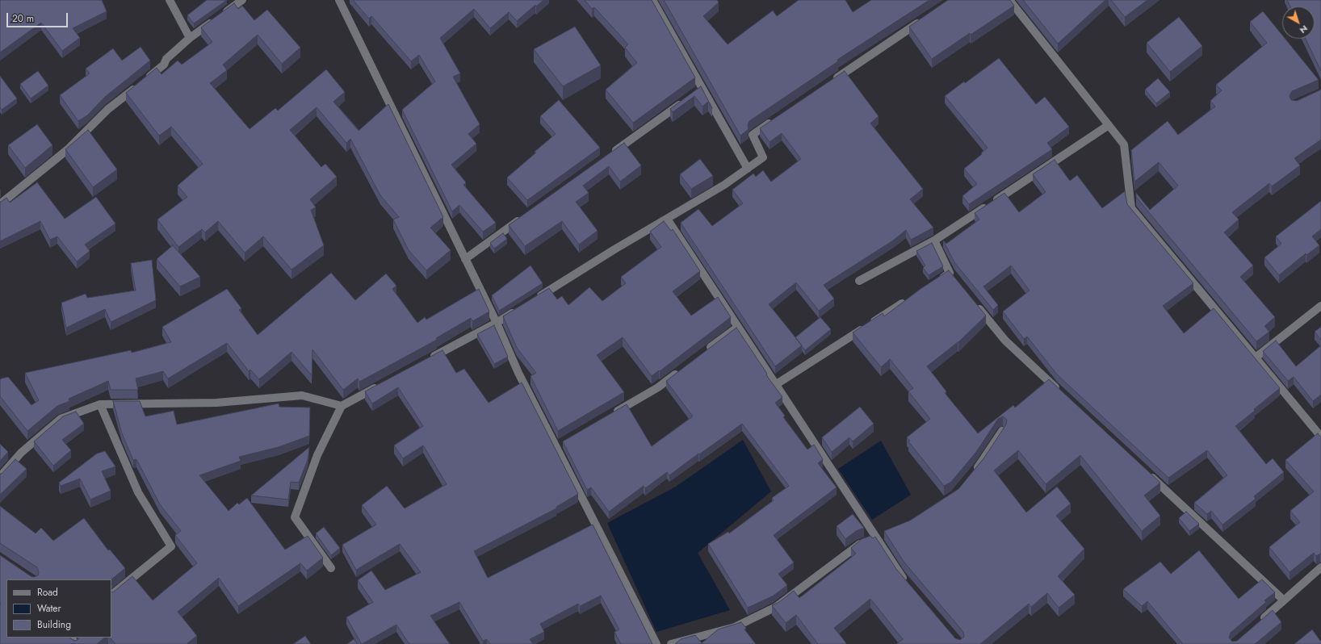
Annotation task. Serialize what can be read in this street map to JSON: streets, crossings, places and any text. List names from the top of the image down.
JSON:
{
  "legend": ["Road", "Water", "Building"],
  "scale_bar": "20 m",
  "north": "bottom right"
}
